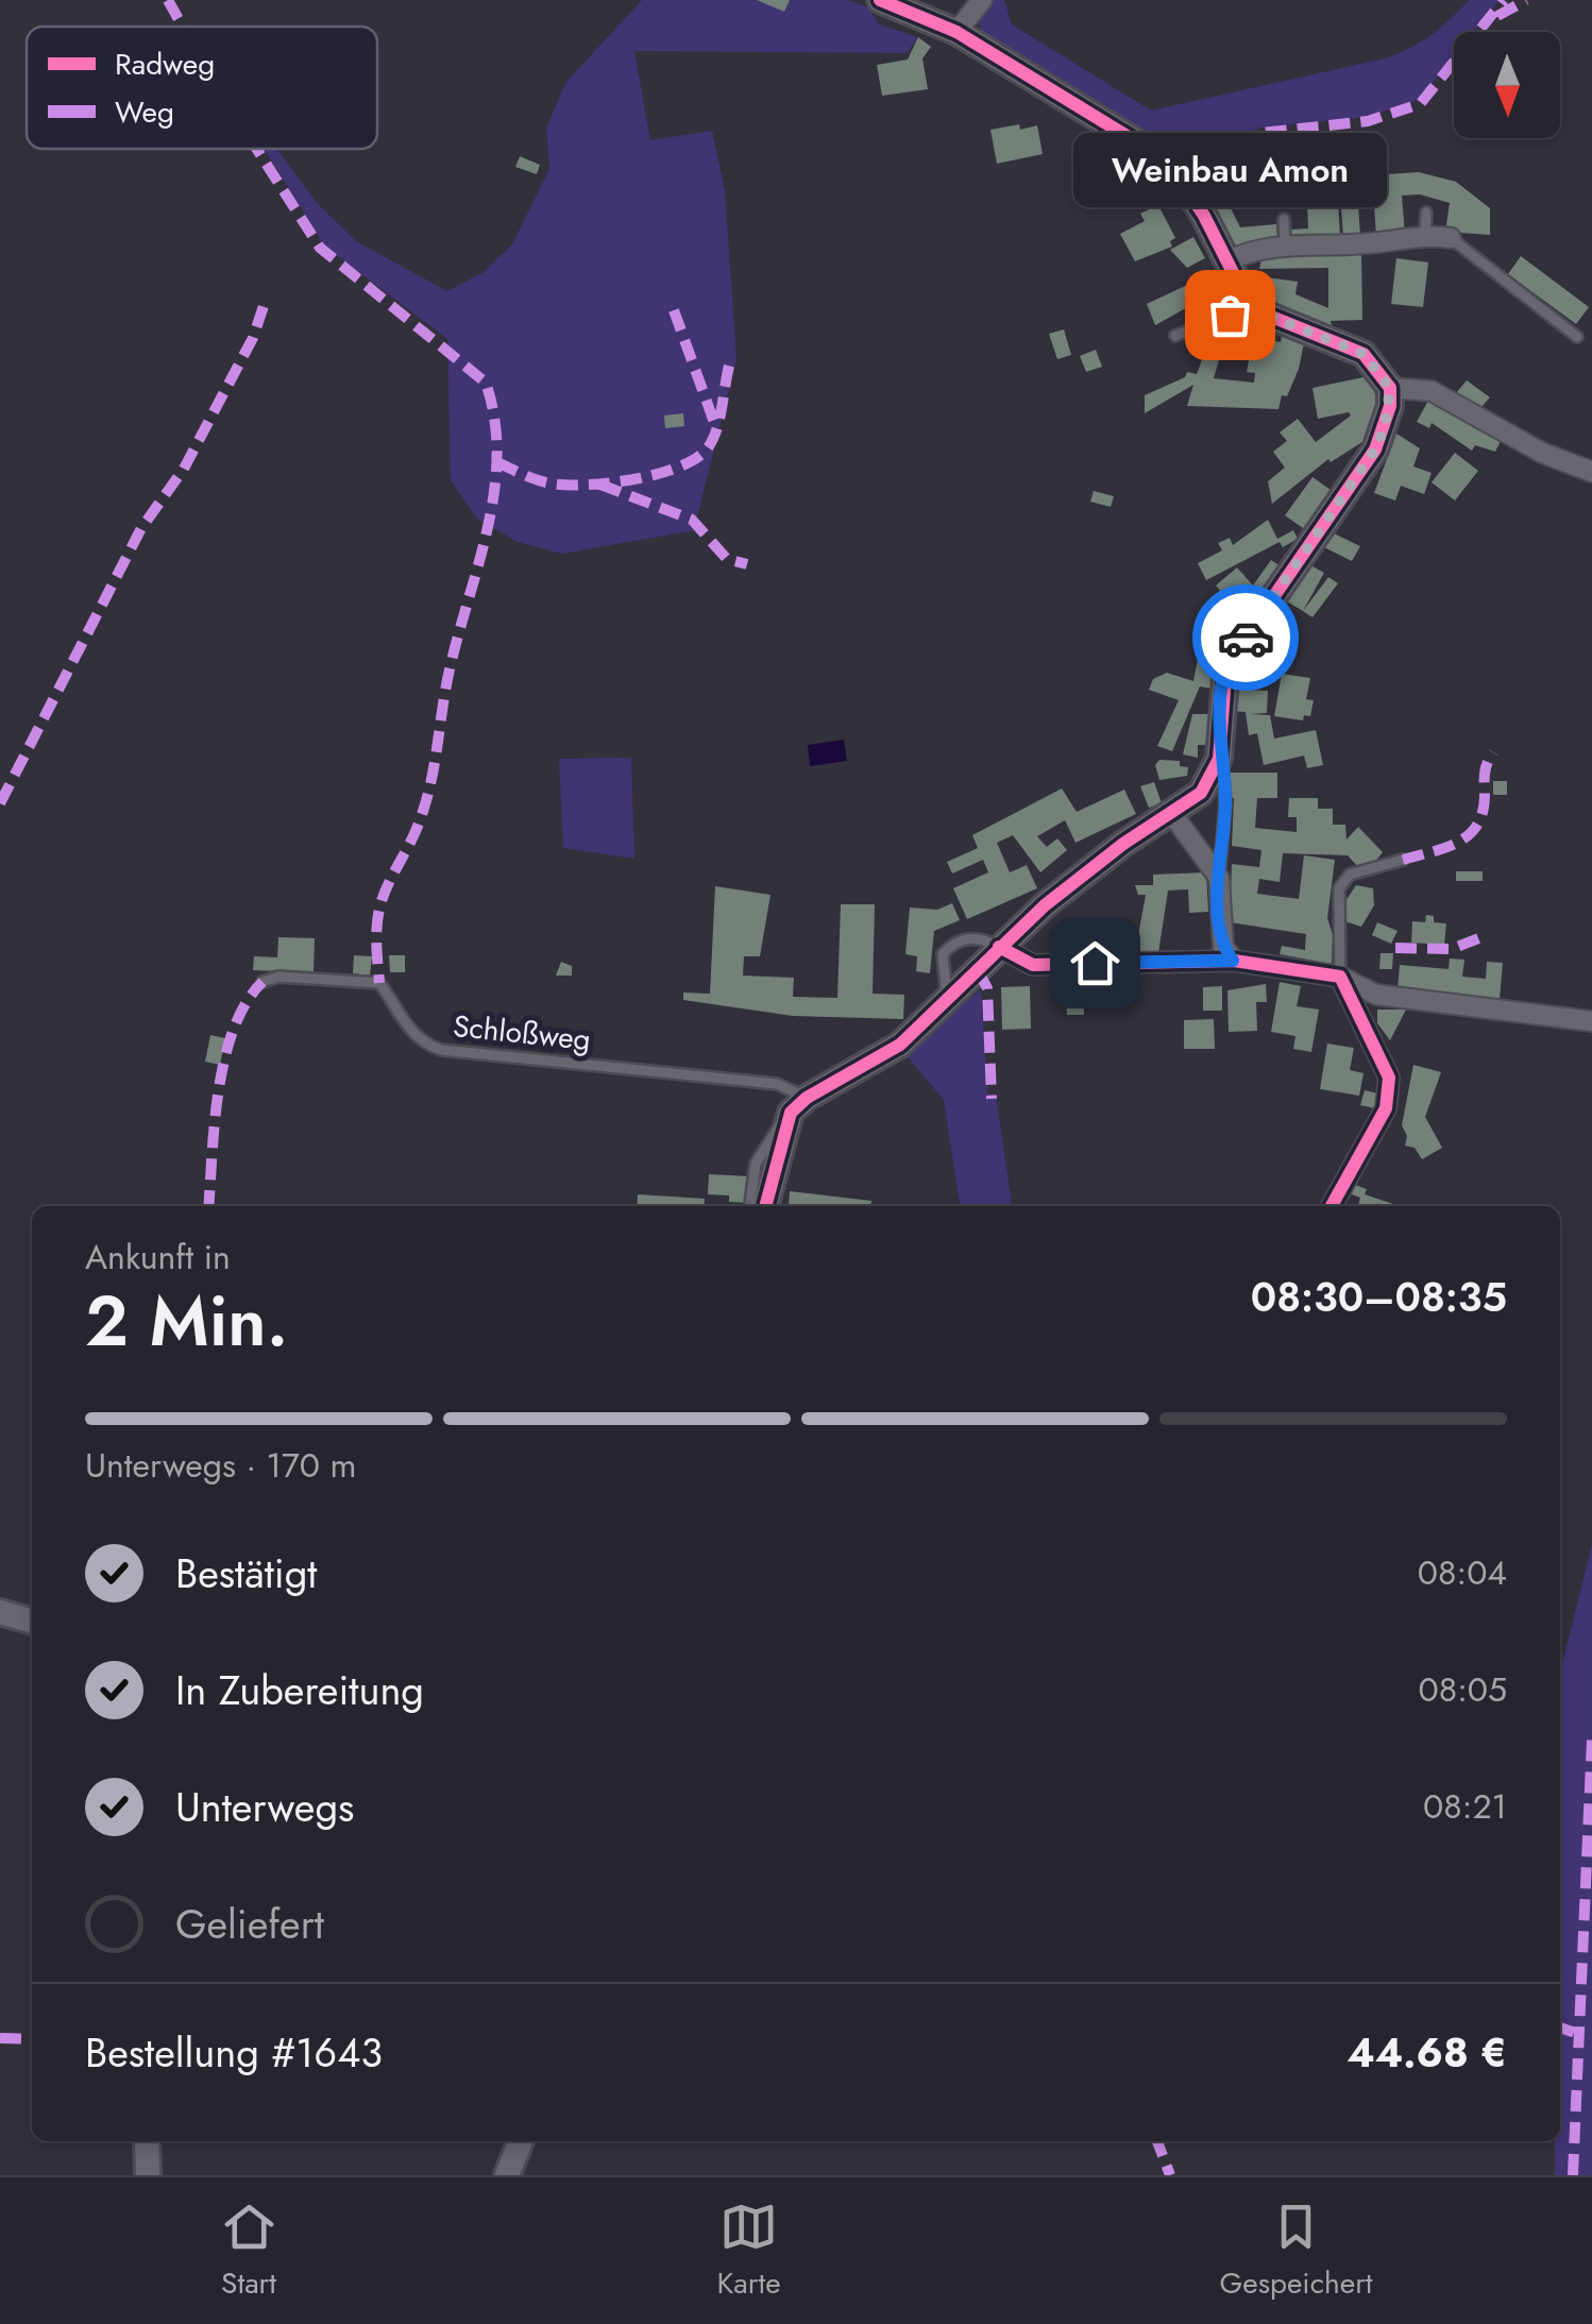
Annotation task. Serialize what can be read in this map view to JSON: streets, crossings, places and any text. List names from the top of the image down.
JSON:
{
  "streets": {
    "lane": ["Schloßweg"]
  },
  "places": ["Weinbau Amon"],
  "legend": ["Radweg", "Weg"],
  "north": "bottom",
  "page": {
    "bubble": "Weinbau Amon",
    "heading": ["2 Min.", "Ankunft in", "08:30–08:35"],
    "panel": ["Bestellung #1643", "44.68 €"],
    "bar": "Unterwegs · 170 m",
    "list": [
      ["Bestätigt", "08:04"],
      ["In Zubereitung", "08:05"],
      ["Unterwegs", "08:21"],
      "Geliefert"
    ],
    "tabs": ["Start", "Karte", "Gespeichert"]
  }
}
